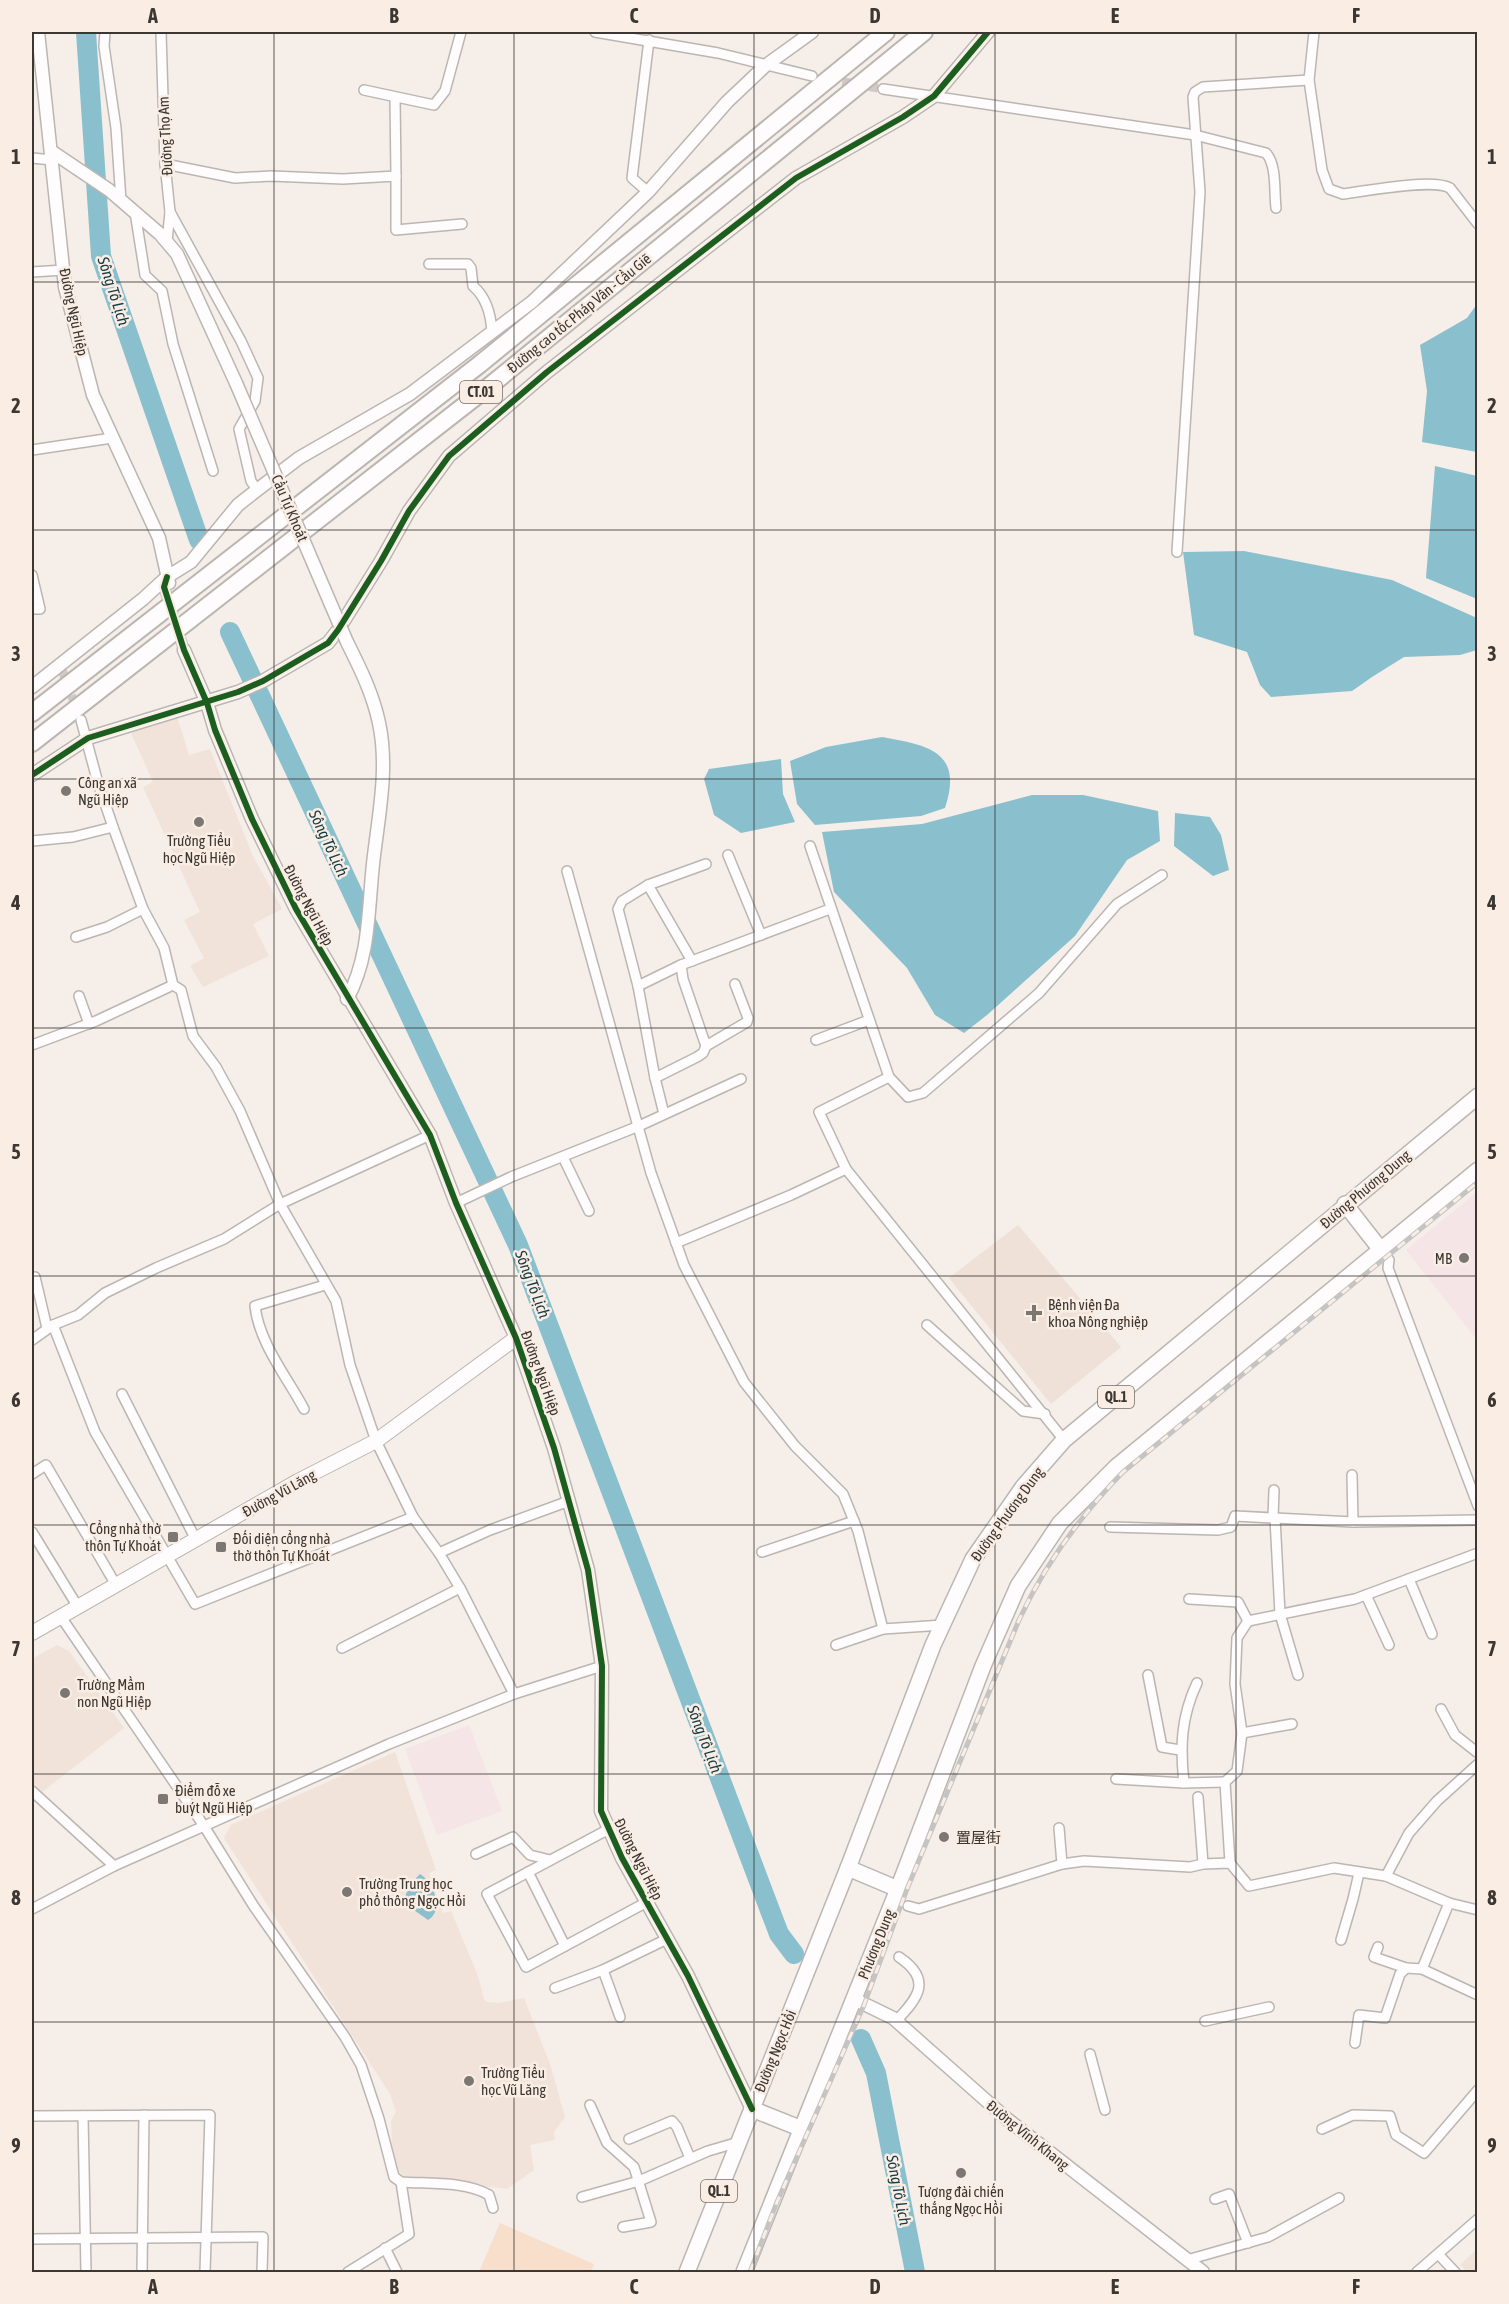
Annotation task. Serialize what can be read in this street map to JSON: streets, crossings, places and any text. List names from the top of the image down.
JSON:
{
  "streets": {
    "highway": [
      "Đường cao tốc Pháp Vân - Cầu Giẽ",
      "CT.01",
      "Đường Phương Dung",
      "QL.1",
      "Phương Dung",
      "Đường Ngọc Hồi"
    ],
    "main road": ["Đường Vũ Lăng"],
    "street": [
      "Đường Thọ Am",
      "Đường Ngũ Hiệp",
      "Cầu Tự Khoát",
      "Đường Vĩnh Khang"
    ]
  },
  "crossings": [
    ["Đường Thọ Am", "Cầu Tự Khoát"],
    ["Đường Ngũ Hiệp", "Cầu Tự Khoát"],
    ["Đường Ngũ Hiệp", "Đường Vũ Lăng"],
    ["Đường Ngũ Hiệp", "Đường Ngọc Hồi"],
    ["Đường Phương Dung", "Đường Ngọc Hồi"],
    ["Phương Dung", "Đường Vĩnh Khang"]
  ],
  "water": ["Sông Tô Lịch"],
  "places": {
    "other": [
      "Công an xã Ngũ Hiệp",
      "Trường Tiểu học Ngũ Hiệp",
      "MB",
      "Trường Mầm non Ngũ Hiệp",
      "置屋街",
      "Trường Trung học phổ thông Ngọc Hồi",
      "Trường Tiểu học Vũ Lăng",
      "Tượng đài chiến thắng Ngọc Hồi"
    ],
    "health": ["Bệnh viện Đa khoa Nông nghiệp"],
    "transit": ["Cổng nhà thờ thôn Tự Khoát", "Đối diện cổng nhà thờ thôn Tự Khoát", "Điểm đỗ xe buýt Ngũ Hiệp"]
  },
  "grid": {
    "columns": [
      "A",
      "B",
      "C",
      "D",
      "E",
      "F"
    ],
    "rows": [
      "1",
      "2",
      "3",
      "4",
      "5",
      "6",
      "7",
      "8",
      "9"
    ]
  }
}
